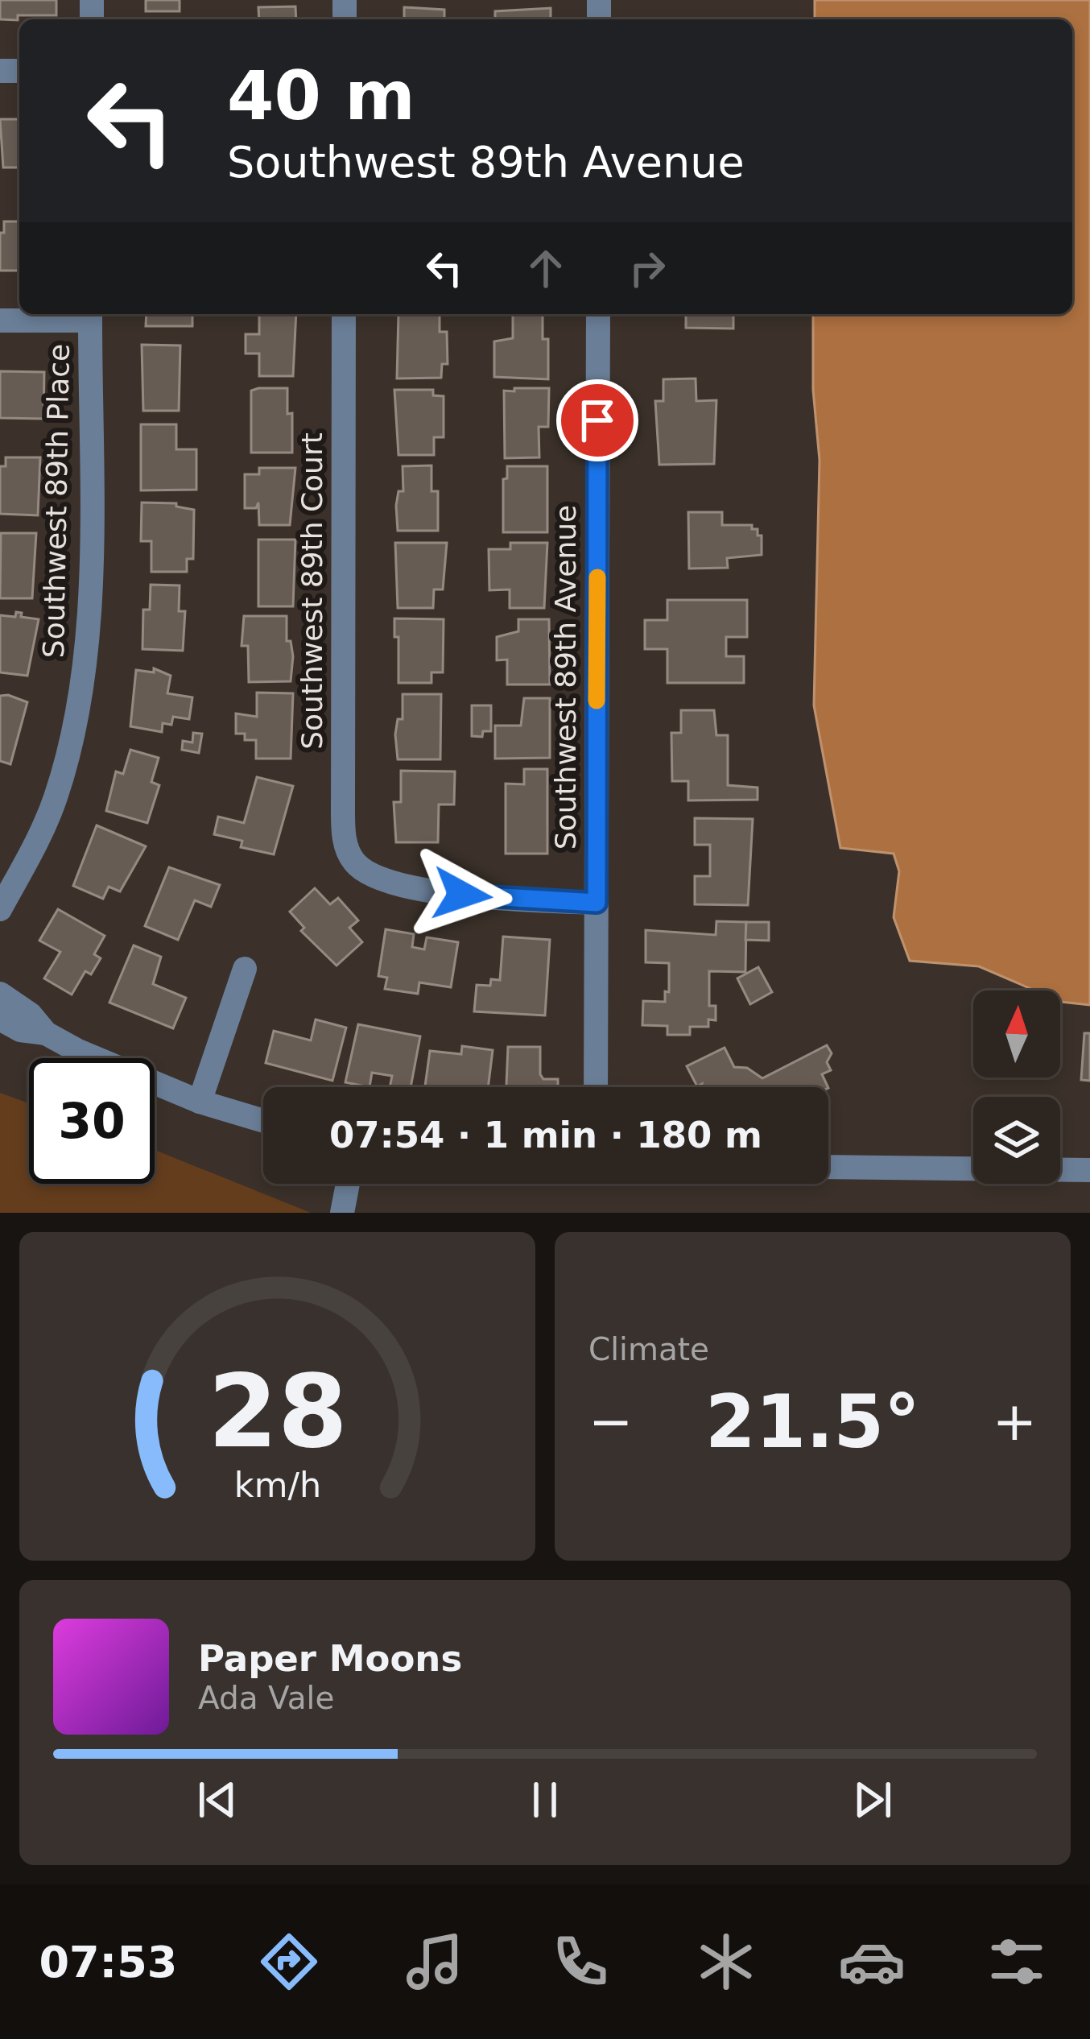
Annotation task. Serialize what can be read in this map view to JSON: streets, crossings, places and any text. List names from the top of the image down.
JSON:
{
  "streets": {
    "street": ["Southwest 89th Place", "Southwest 89th Court", "Southwest 89th Avenue"]
  },
  "crossings": [
    ["Southwest 89th Court", "Southwest 89th Avenue"]
  ],
  "north": "top",
  "page": {
    "turn": ["40 m", "Southwest 89th Avenue"],
    "limit": "30",
    "trip": "07:54 · 1 min · 180 m",
    "tile": "Climate",
    "heat": ["−", "21.5°", "+"],
    "song": ["Paper Moons", "Ada Vale"],
    "tabs": "07:53",
    "gauge": ["28", "km/h"]
  }
}
